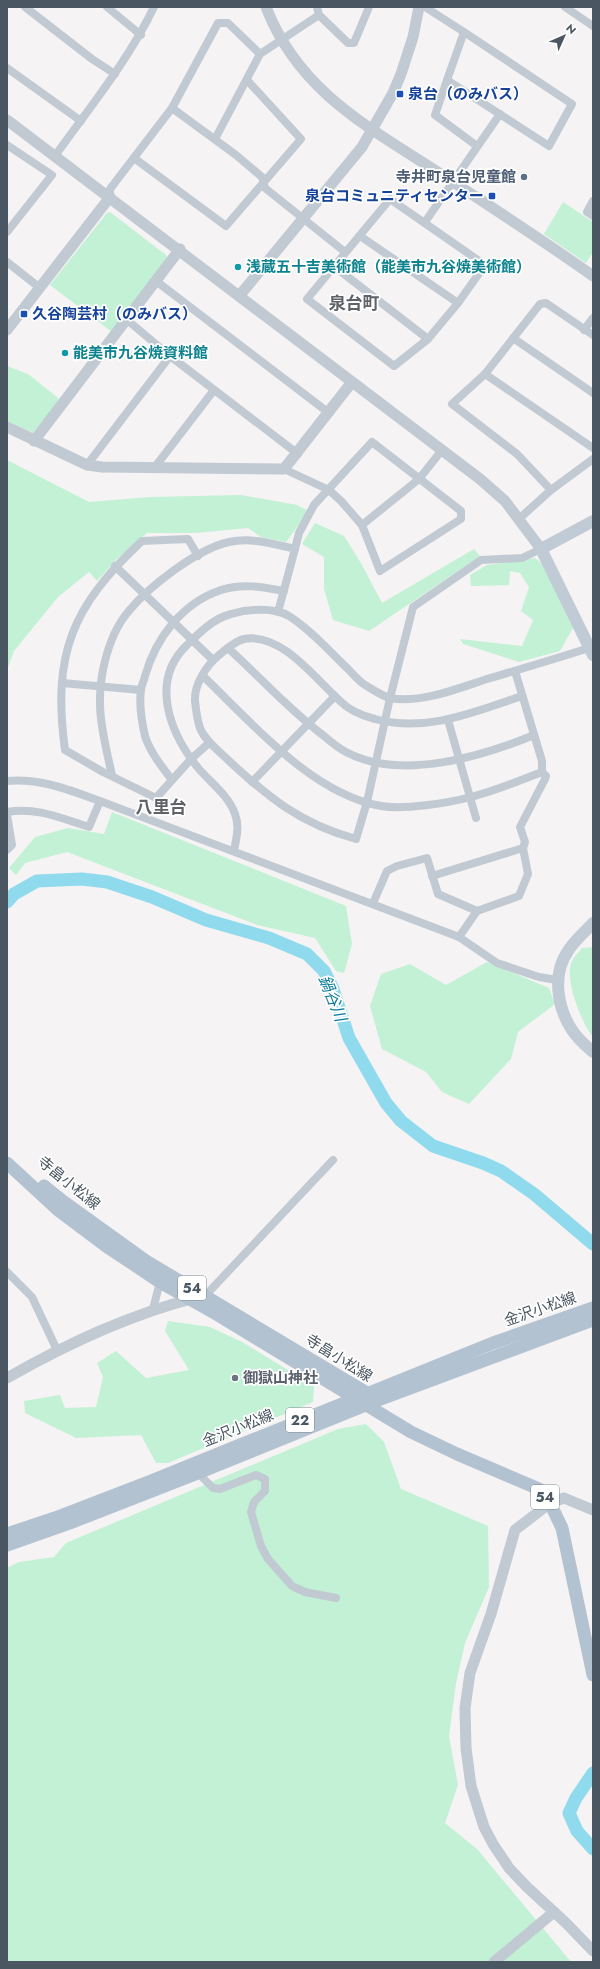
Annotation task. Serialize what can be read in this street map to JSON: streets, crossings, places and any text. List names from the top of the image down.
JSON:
{
  "streets": {
    "main road": [
      "寺畠小松線",
      "54",
      "金沢小松線",
      "22"
    ]
  },
  "crossings": [
    ["寺畠小松線", "金沢小松線"]
  ],
  "districts": ["泉台町", "八里台"],
  "water": ["鍋谷川"],
  "places": {
    "transit": ["泉台（のみバス）", "泉台コミュニティセンター", "久谷陶芸村（のみバス）"],
    "other": [
      "寺井町泉台児童館",
      "浅蔵五十吉美術館（能美市九谷焼美術館）",
      "能美市九谷焼資料館",
      "御獄山神社"
    ]
  },
  "north": "top right"
}
